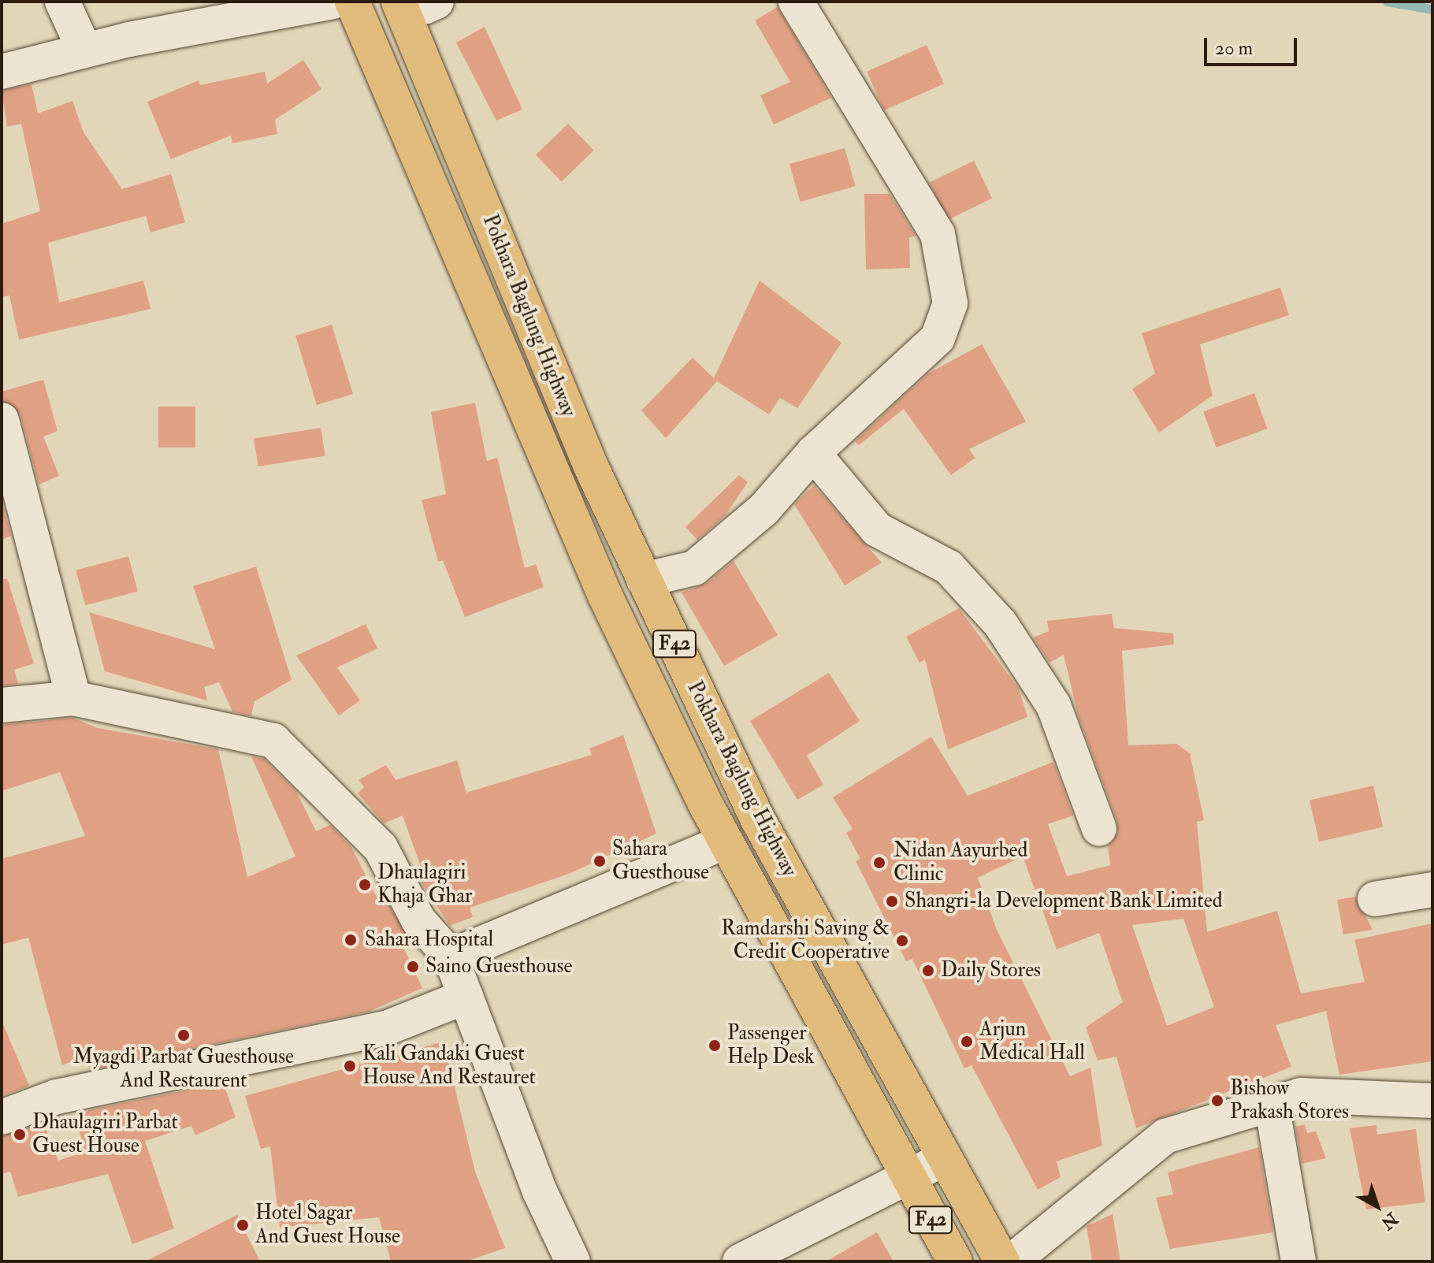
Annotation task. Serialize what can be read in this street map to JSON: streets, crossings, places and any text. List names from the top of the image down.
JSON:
{
  "streets": {
    "highway": ["Pokhara Baglung Highway", "F42"]
  },
  "places": [
    "Sahara Guesthouse",
    "Nidan Aayurbed Clinic",
    "Dhaulagiri Khaja Ghar",
    "Shangri-la Development Bank Limited",
    "Sahara Hospital",
    "Ramdarshi Saving & Credit Cooperative",
    "Saino Guesthouse",
    "Daily Stores",
    "Myagdi Parbat Guesthouse And Restaurent",
    "Arjun Medical Hall",
    "Passenger Help Desk",
    "Kali Gandaki Guest House And Restauret",
    "Bishow Prakash Stores",
    "Dhaulagiri Parbat Guest House",
    "Hotel Sagar And Guest House"
  ],
  "scale_bar": "20 m",
  "north": "bottom right"
}
